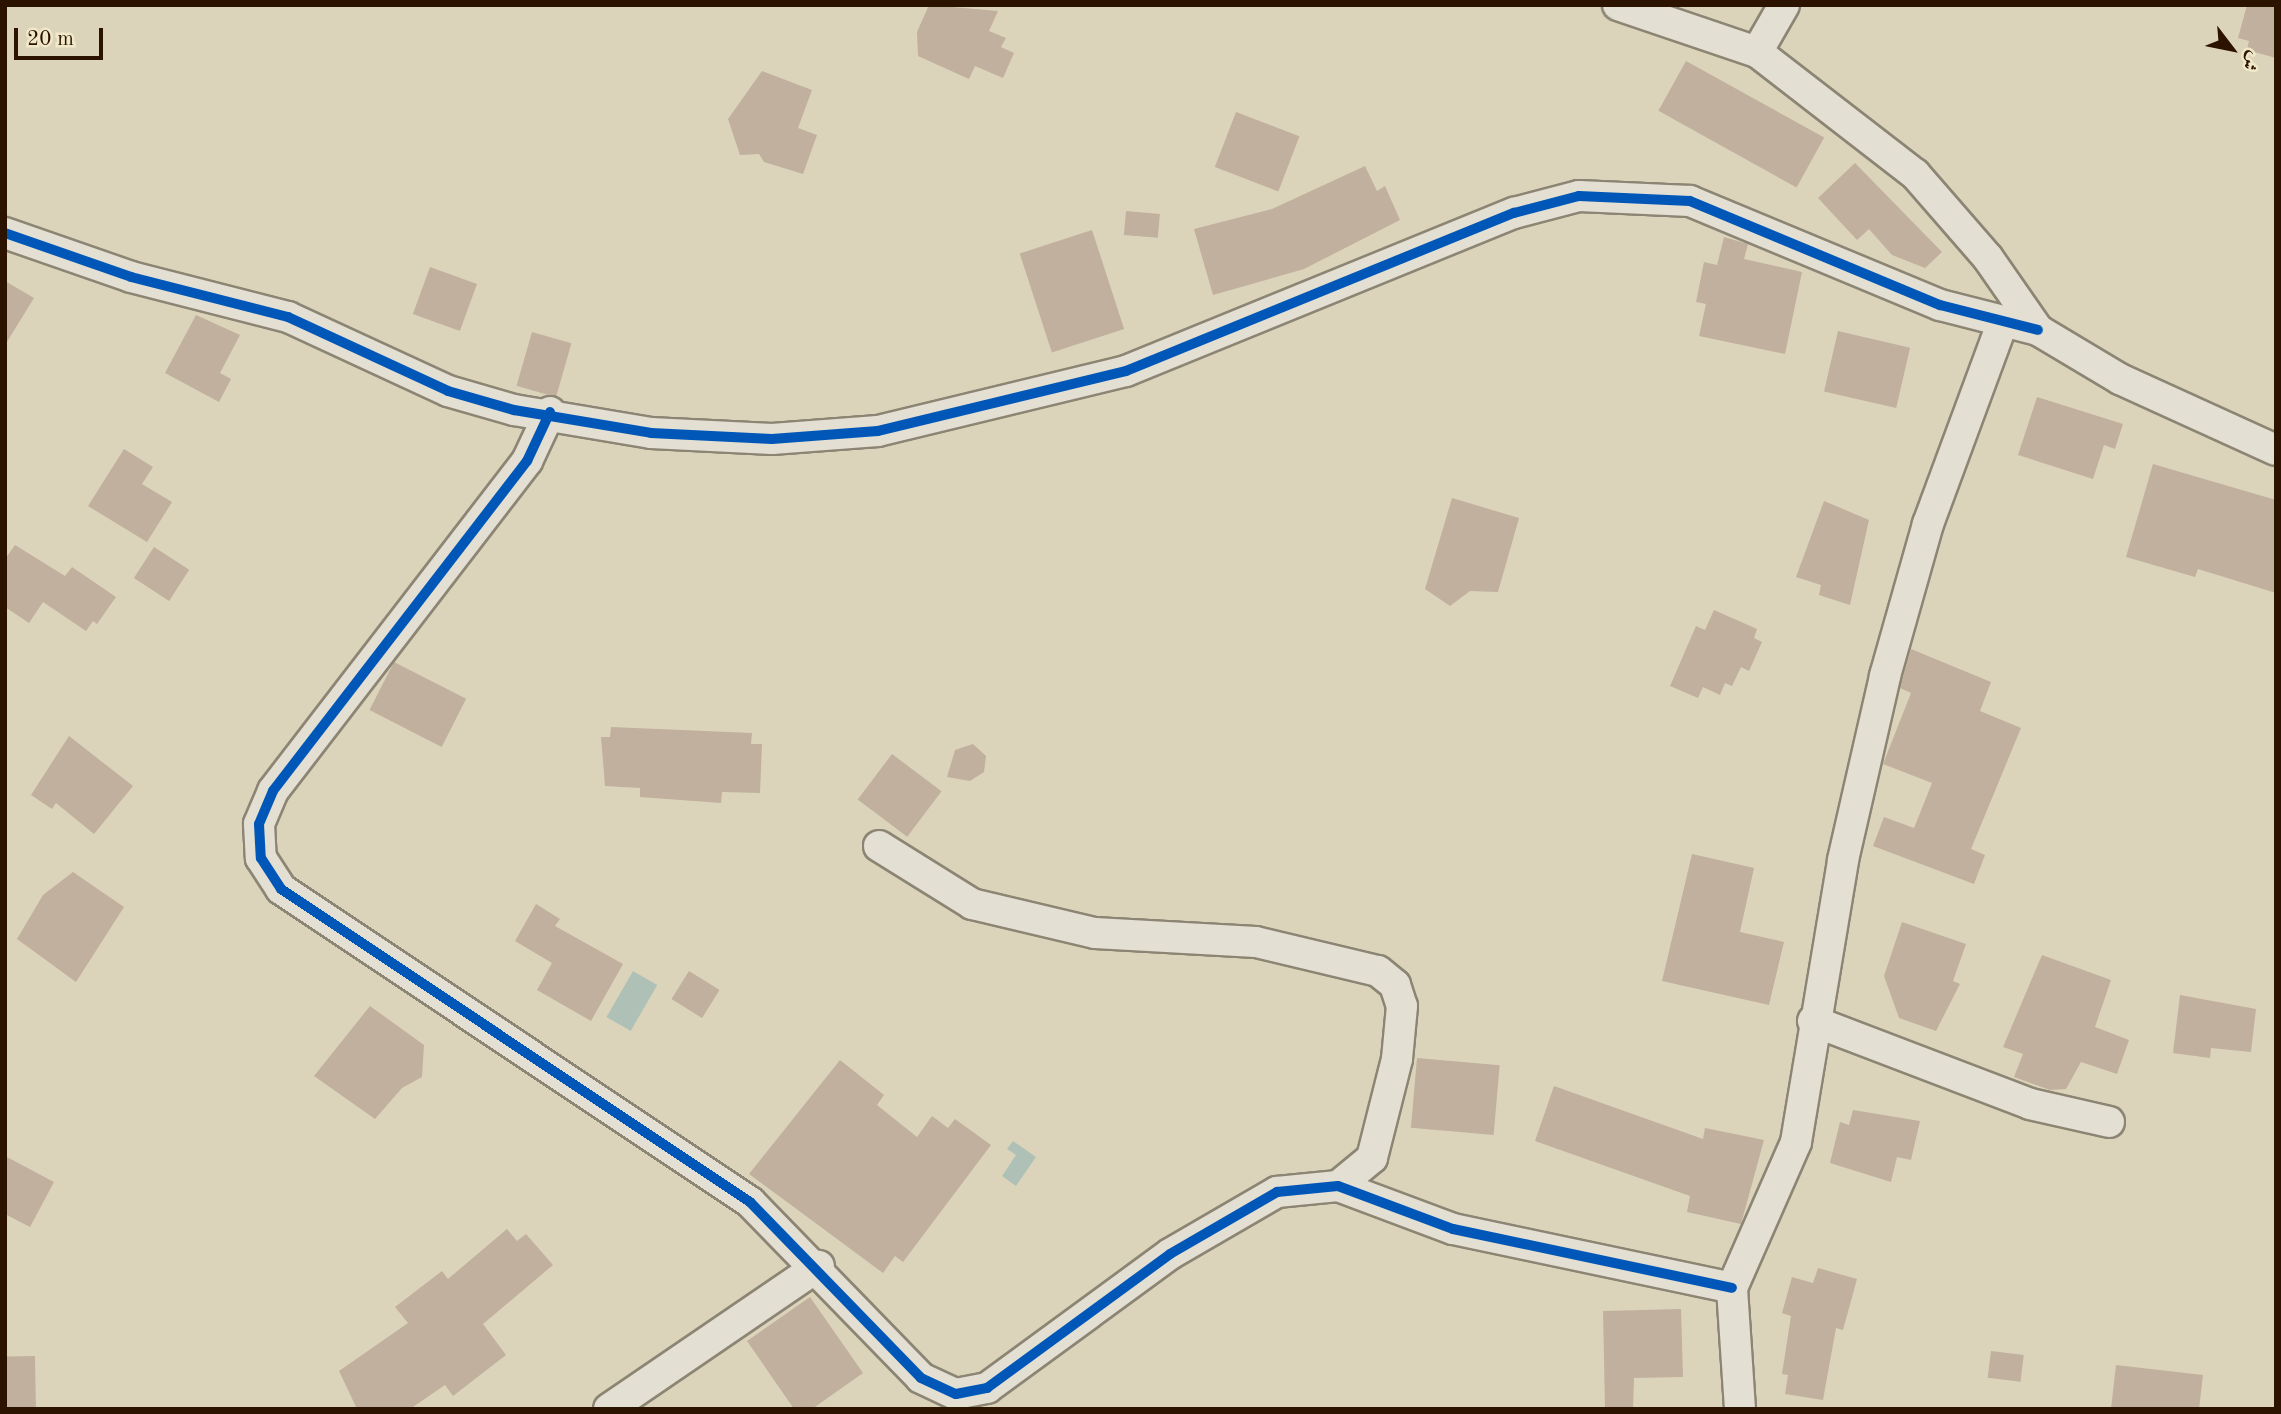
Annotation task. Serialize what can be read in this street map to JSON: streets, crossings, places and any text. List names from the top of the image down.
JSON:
{
  "scale_bar": "20 m",
  "north": "bottom right"
}
